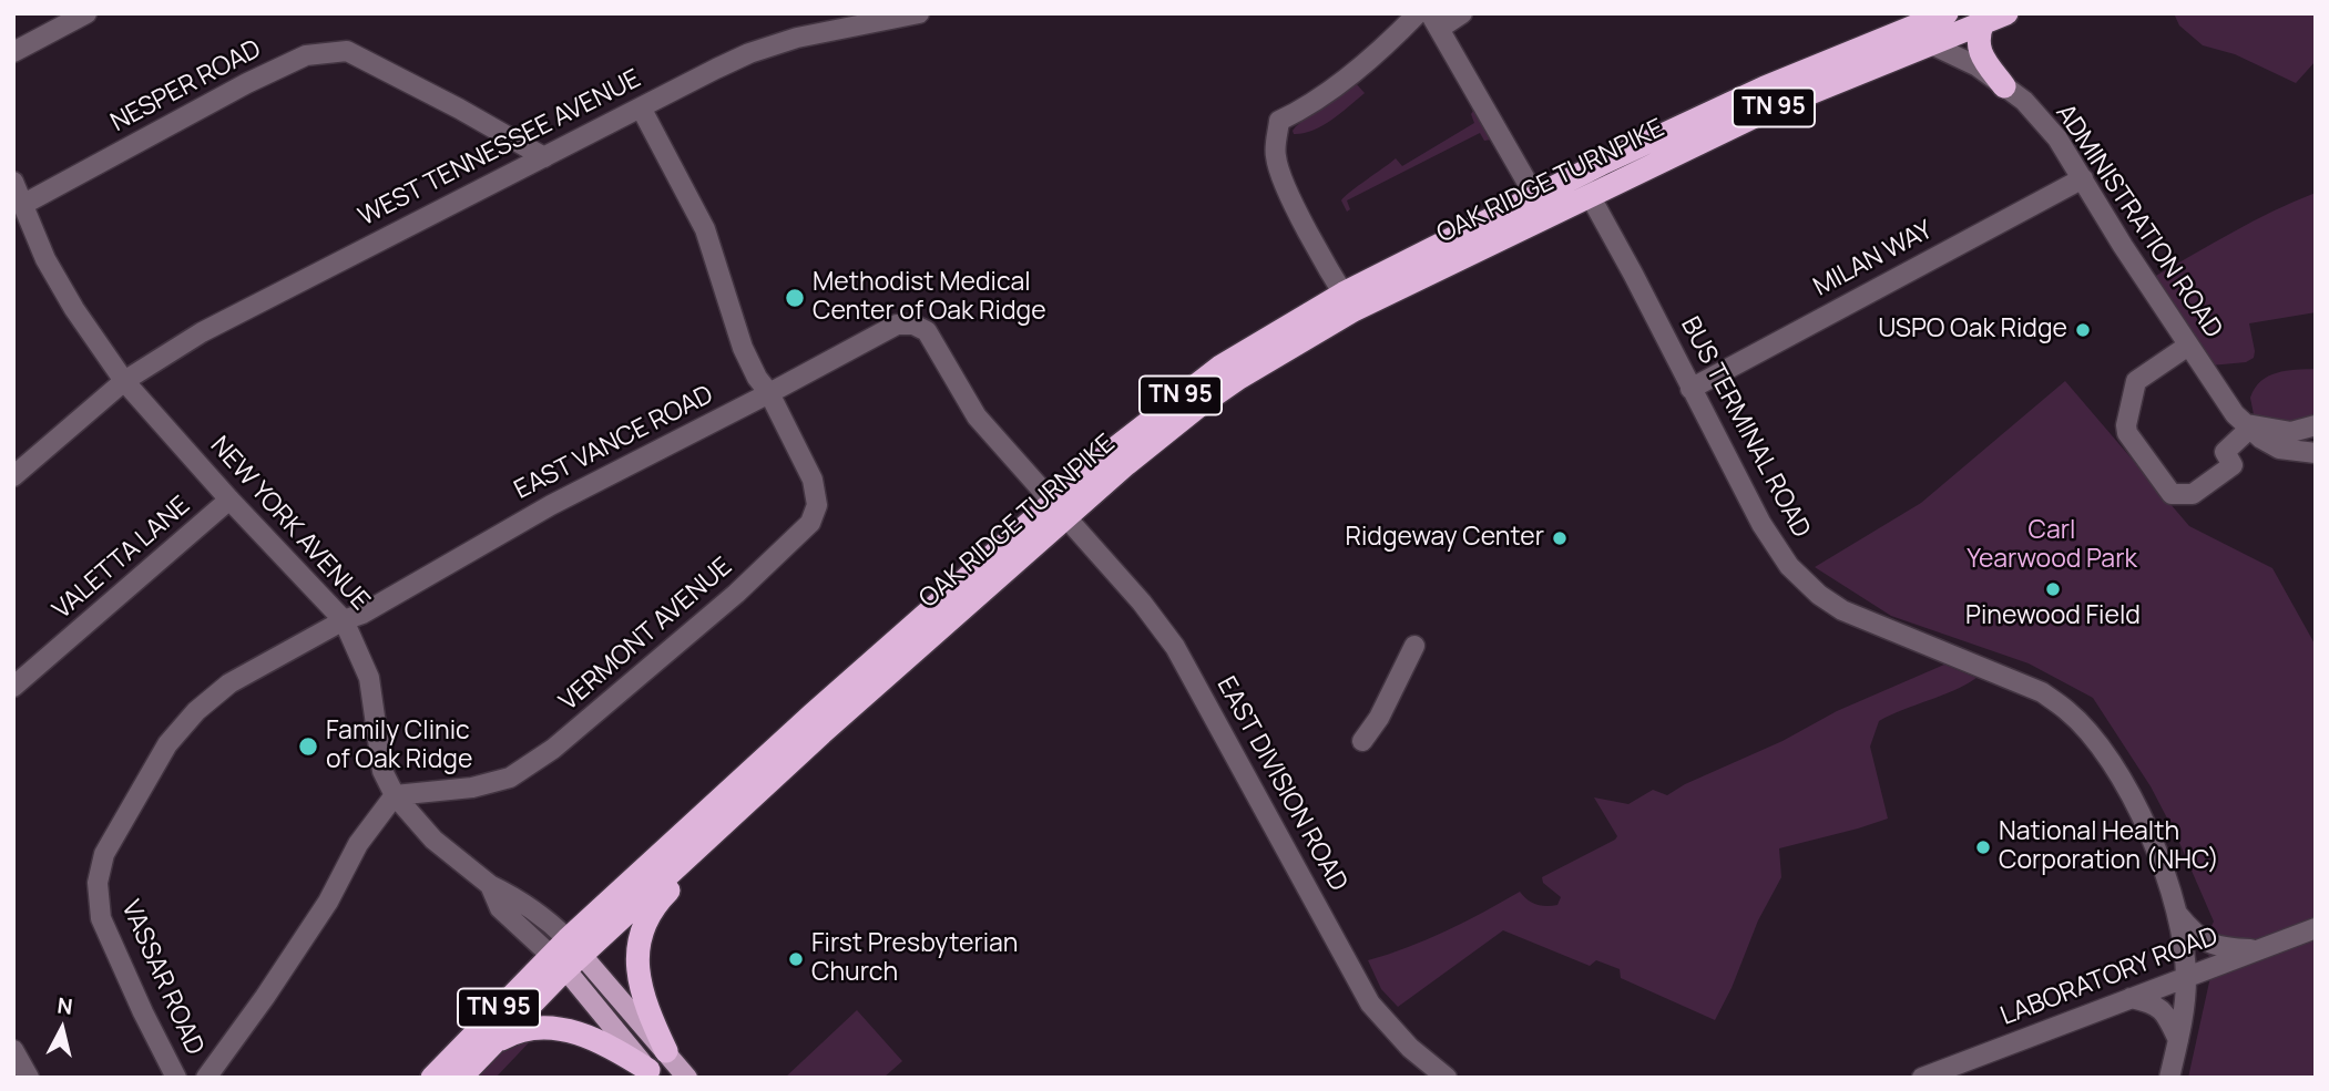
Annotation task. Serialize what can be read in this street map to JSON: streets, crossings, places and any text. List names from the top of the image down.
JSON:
{
  "streets": {
    "highway": ["TN 95", "OAK RIDGE TURNPIKE"],
    "street": [
      "NESPER ROAD",
      "WEST TENNESSEE AVENUE",
      "ADMINISTRATION ROAD",
      "MILAN WAY",
      "BUS TERMINAL ROAD",
      "EAST VANCE ROAD",
      "NEW YORK AVENUE",
      "VALETTA LANE",
      "VERMONT AVENUE",
      "EAST DIVISION ROAD",
      "LABORATORY ROAD",
      "VASSAR ROAD"
    ]
  },
  "crossings": [
    ["NESPER ROAD", "WEST TENNESSEE AVENUE"],
    ["NESPER ROAD", "NEW YORK AVENUE"],
    ["WEST TENNESSEE AVENUE", "NEW YORK AVENUE"],
    ["WEST TENNESSEE AVENUE", "VERMONT AVENUE"],
    ["OAK RIDGE TURNPIKE", "ADMINISTRATION ROAD"],
    ["OAK RIDGE TURNPIKE", "BUS TERMINAL ROAD"],
    ["OAK RIDGE TURNPIKE", "NEW YORK AVENUE"],
    ["OAK RIDGE TURNPIKE", "EAST DIVISION ROAD"],
    ["ADMINISTRATION ROAD", "MILAN WAY"],
    ["MILAN WAY", "BUS TERMINAL ROAD"],
    ["BUS TERMINAL ROAD", "LABORATORY ROAD"],
    ["EAST VANCE ROAD", "NEW YORK AVENUE"],
    ["EAST VANCE ROAD", "VERMONT AVENUE"],
    ["EAST VANCE ROAD", "EAST DIVISION ROAD"],
    ["EAST VANCE ROAD", "VASSAR ROAD"],
    ["NEW YORK AVENUE", "VALETTA LANE"],
    ["NEW YORK AVENUE", "VERMONT AVENUE"]
  ],
  "parks": ["Carl Yearwood Park"],
  "places": [
    "Methodist Medical Center of Oak Ridge",
    "USPO Oak Ridge",
    "Ridgeway Center",
    "Pinewood Field",
    "Family Clinic of Oak Ridge",
    "National Health Corporation (NHC)",
    "First Presbyterian Church"
  ],
  "north": "top"
}
